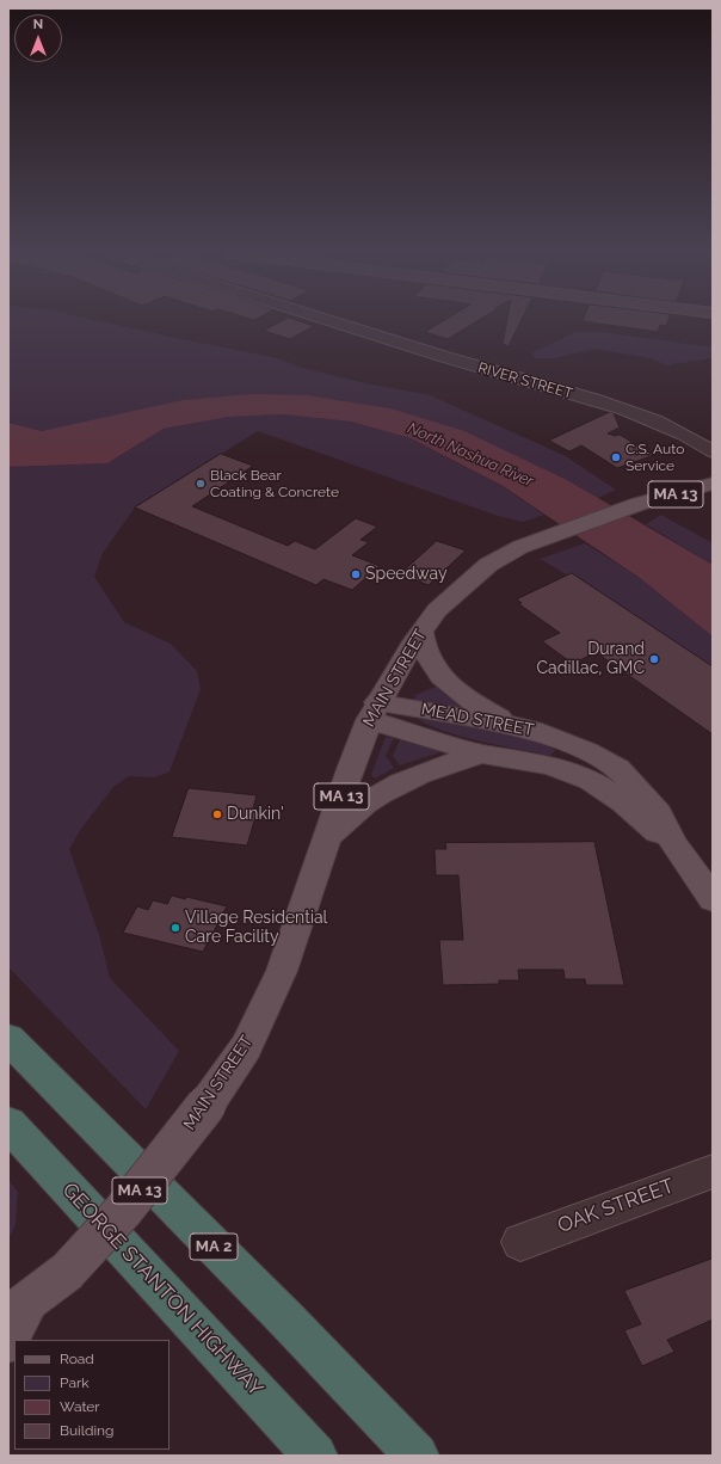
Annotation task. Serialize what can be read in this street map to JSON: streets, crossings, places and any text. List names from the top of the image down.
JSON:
{
  "streets": {
    "highway": ["MA 2", "GEORGE STANTON HIGHWAY"],
    "main road": ["MA 13", "MAIN STREET", "MEAD STREET"],
    "street": ["RIVER STREET", "OAK STREET"]
  },
  "crossings": [
    ["MAIN STREET", "MEAD STREET"]
  ],
  "water": ["North Nashua River"],
  "places": [
    "C.S. Auto Service",
    "Black Bear Coating & Concrete",
    "Speedway",
    "Durand Cadillac, GMC",
    "Dunkin'",
    "Village Residential Care Facility"
  ],
  "legend": [
    "Road",
    "Park",
    "Water",
    "Building"
  ],
  "north": "top"
}
